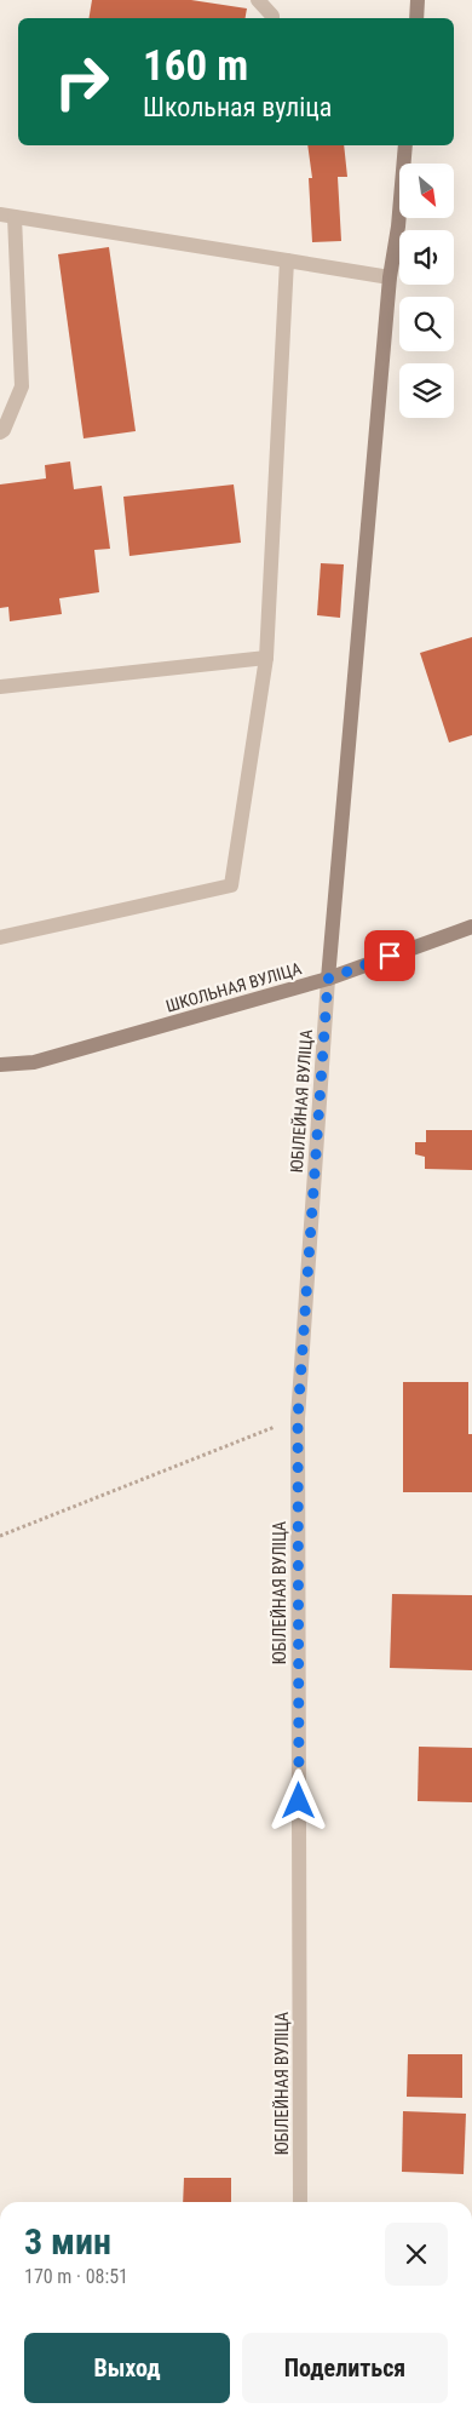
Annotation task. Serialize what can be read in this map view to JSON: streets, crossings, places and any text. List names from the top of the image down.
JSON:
{
  "streets": {
    "street": ["ШКОЛЬНАЯ ВУЛІЦА", "ЮБІЛЕЙНАЯ ВУЛІЦА"]
  },
  "crossings": [
    ["ШКОЛЬНАЯ ВУЛІЦА", "ЮБІЛЕЙНАЯ ВУЛІЦА"]
  ],
  "north": "bottom right",
  "page": {
    "turn": ["160 m", "Школьная вуліца"],
    "heading": ["3 мин", "170 m · 08:51"],
    "buttons": ["Выход", "Поделиться"]
  }
}
